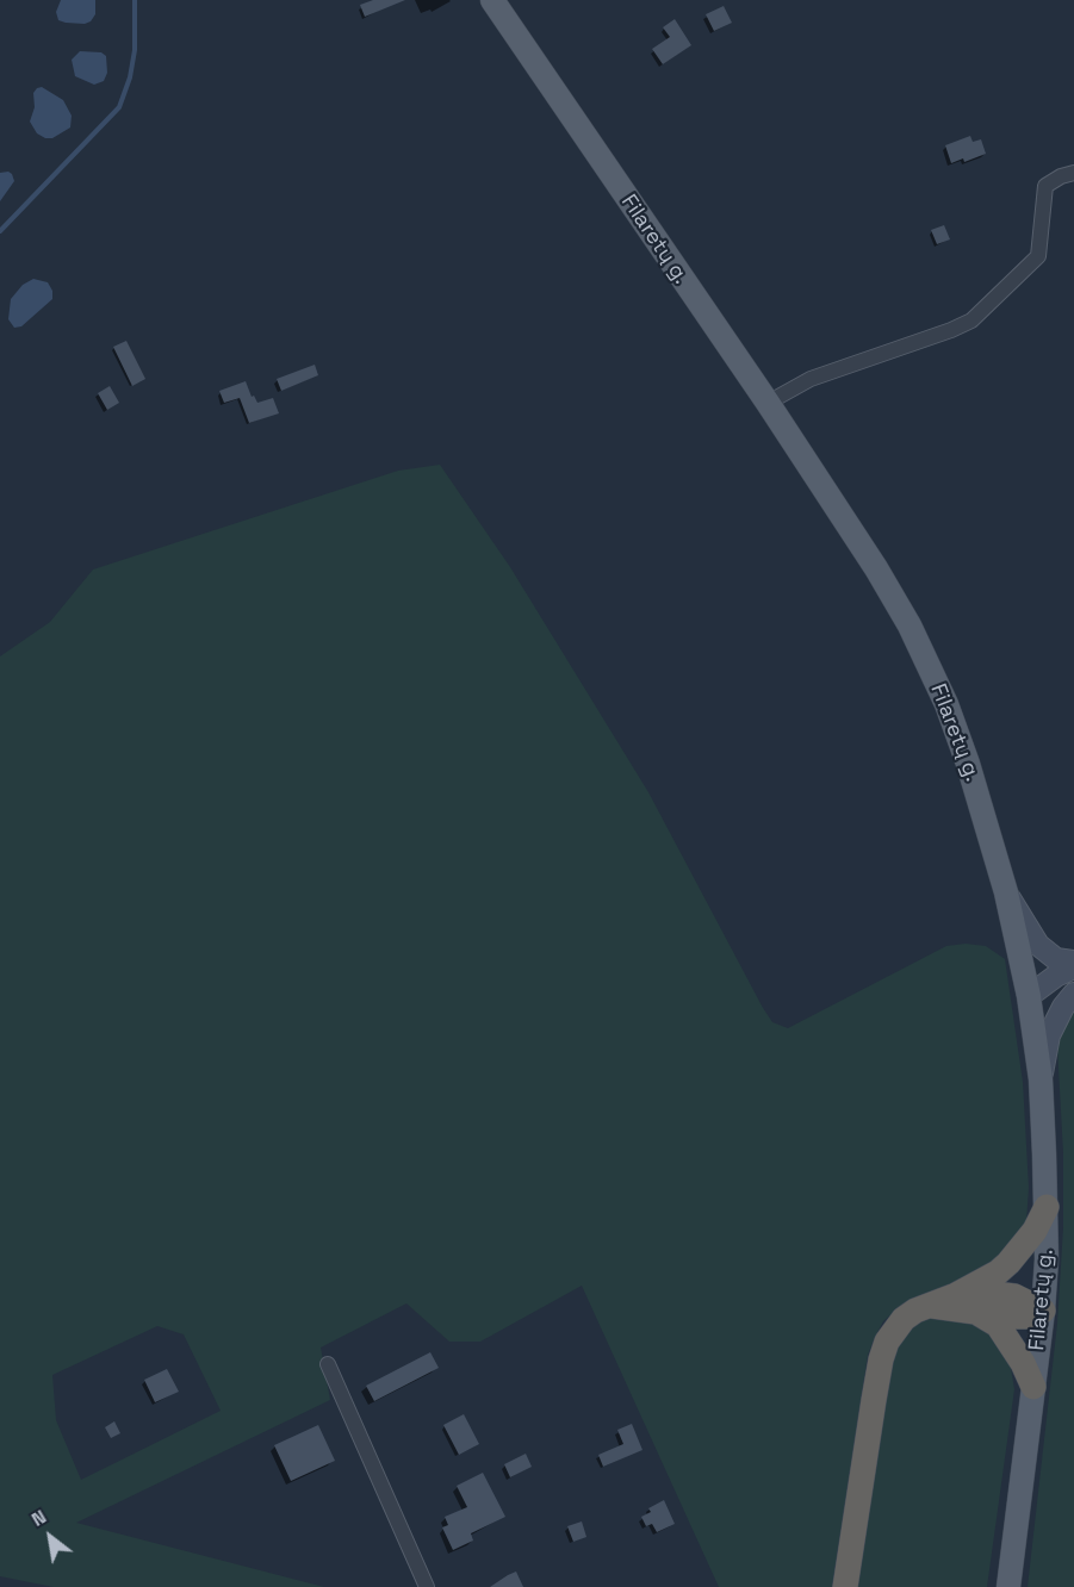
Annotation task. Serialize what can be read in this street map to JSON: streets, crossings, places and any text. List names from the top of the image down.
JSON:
{
  "streets": {
    "main road": ["Filaretų g."]
  },
  "north": "top left"
}
